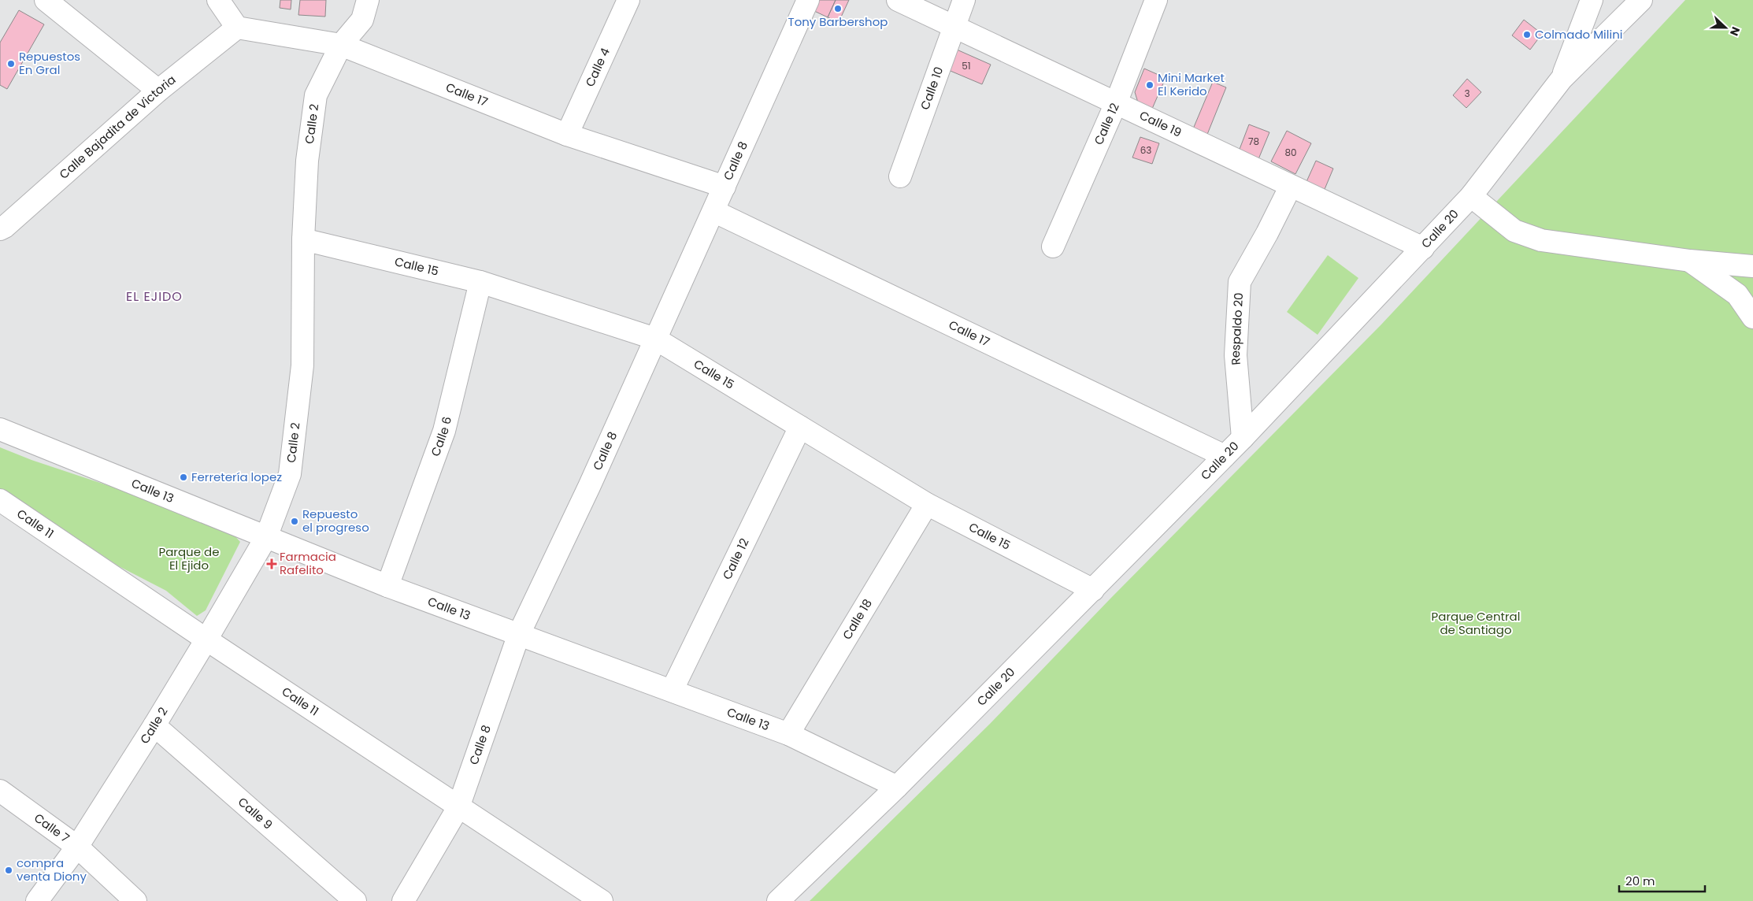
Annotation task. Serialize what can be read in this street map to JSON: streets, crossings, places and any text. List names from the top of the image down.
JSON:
{
  "streets": {
    "street": [
      "Calle 4",
      "Calle 10",
      "Calle 17",
      "Calle 19",
      "Calle 2",
      "Calle 12",
      "Calle Bajadita de Victoria",
      "Calle 8",
      "Calle 20",
      "Calle 15",
      "Respaldo 20",
      "Calle 6",
      "Calle 13",
      "Calle 11",
      "Calle 18",
      "Calle 9",
      "Calle 7"
    ]
  },
  "crossings": [
    ["Calle 4", "Calle 17"],
    ["Calle 10", "Calle 19"],
    ["Calle 17", "Calle 2"],
    ["Calle 17", "Calle Bajadita de Victoria"],
    ["Calle 17", "Calle 8"],
    ["Calle 17", "Calle 20"],
    ["Calle 19", "Calle 12"],
    ["Calle 19", "Calle 20"],
    ["Calle 19", "Respaldo 20"],
    ["Calle 2", "Calle 15"],
    ["Calle 2", "Calle 13"],
    ["Calle 2", "Calle 11"],
    ["Calle 2", "Calle 9"],
    ["Calle 2", "Calle 7"],
    ["Calle 12", "Calle 15"],
    ["Calle 12", "Calle 13"],
    ["Calle 8", "Calle 15"],
    ["Calle 8", "Calle 13"],
    ["Calle 8", "Calle 11"],
    ["Calle 20", "Calle 15"],
    ["Calle 20", "Respaldo 20"],
    ["Calle 20", "Calle 13"],
    ["Calle 15", "Calle 6"],
    ["Calle 15", "Calle 18"],
    ["Calle 6", "Calle 13"],
    ["Calle 13", "Calle 18"]
  ],
  "districts": ["EL EJIDO"],
  "parks": ["Parque de El Ejido", "Parque Central de Santiago"],
  "places": {
    "other": [
      "Tony Barbershop",
      "Colmado Milini",
      "Repuestos En Gral",
      "Mini Market El Kerido",
      "Ferretería lopez",
      "Repuesto el progreso",
      "compra venta Diony"
    ],
    "health": ["Farmacia Rafelito"]
  },
  "house_numbers": [
    "51",
    "3",
    "78",
    "63",
    "80"
  ],
  "scale_bar": "20 m",
  "north": "right"
}
